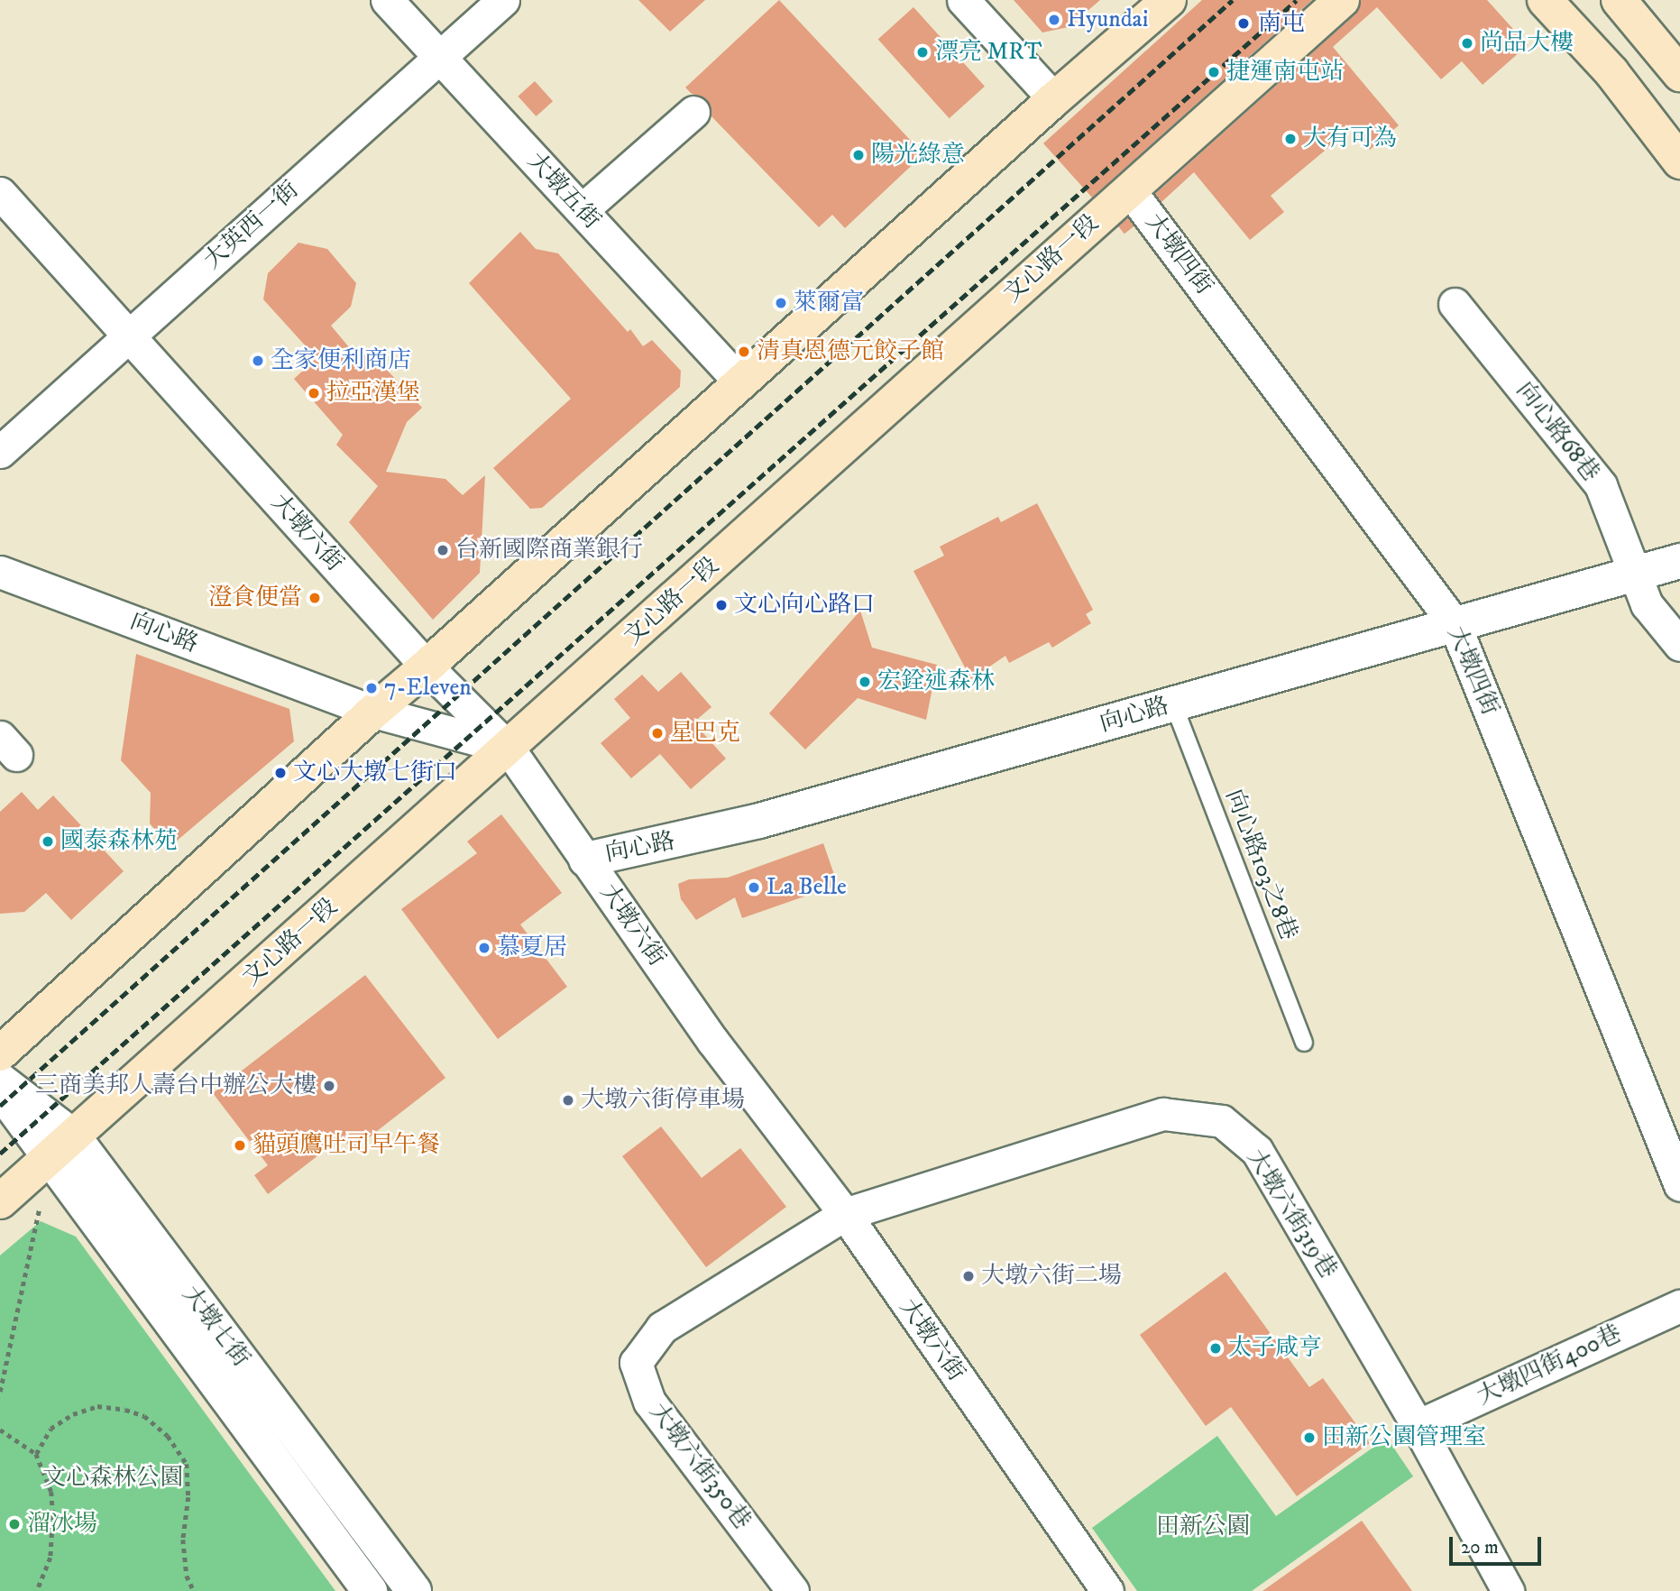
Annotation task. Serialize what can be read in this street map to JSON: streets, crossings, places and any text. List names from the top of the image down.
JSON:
{
  "streets": {
    "main road": ["文心路一段"],
    "street": [
      "大墩五街",
      "大英西一街",
      "大墩四街",
      "向心路68巷",
      "大墩六街",
      "向心路",
      "大墩六街319巷",
      "大墩七街",
      "大墩四街400巷",
      "大墩六街350巷"
    ],
    "lane": ["向心路103之8巷"]
  },
  "crossings": [
    ["大墩五街", "大英西一街"],
    ["大英西一街", "大墩六街"],
    ["大墩四街", "文心路一段"],
    ["大墩四街", "向心路"],
    ["文心路一段", "大墩六街"],
    ["文心路一段", "向心路"],
    ["文心路一段", "大墩七街"],
    ["向心路68巷", "向心路"],
    ["大墩六街", "向心路"],
    ["大墩六街", "大墩六街319巷"],
    ["大墩六街", "大墩六街350巷"],
    ["向心路", "向心路103之8巷"],
    ["大墩六街319巷", "大墩四街400巷"],
    ["大墩六街319巷", "大墩六街350巷"]
  ],
  "parks": ["文心森林公園", "田新公園"],
  "places": [
    "Hyundai",
    "南屯",
    "尚品大樓",
    "漂亮 MRT",
    "捷運南屯站",
    "大有可為",
    "陽光綠意",
    "萊爾富",
    "清真恩德元餃子館",
    "全家便利商店",
    "拉亞漢堡",
    "台新國際商業銀行",
    "澄食便當",
    "文心向心路口",
    "宏銓述森林",
    "7-Eleven",
    "星巴克",
    "文心大墩七街口",
    "國泰森林苑",
    "La Belle",
    "慕夏居",
    "三商美邦人壽台中辦公大樓",
    "大墩六街停車場",
    "貓頭鷹吐司早午餐",
    "大墩六街二場",
    "太子咸亨",
    "田新公園管理室",
    "溜冰場"
  ],
  "scale_bar": "20 m"
}
